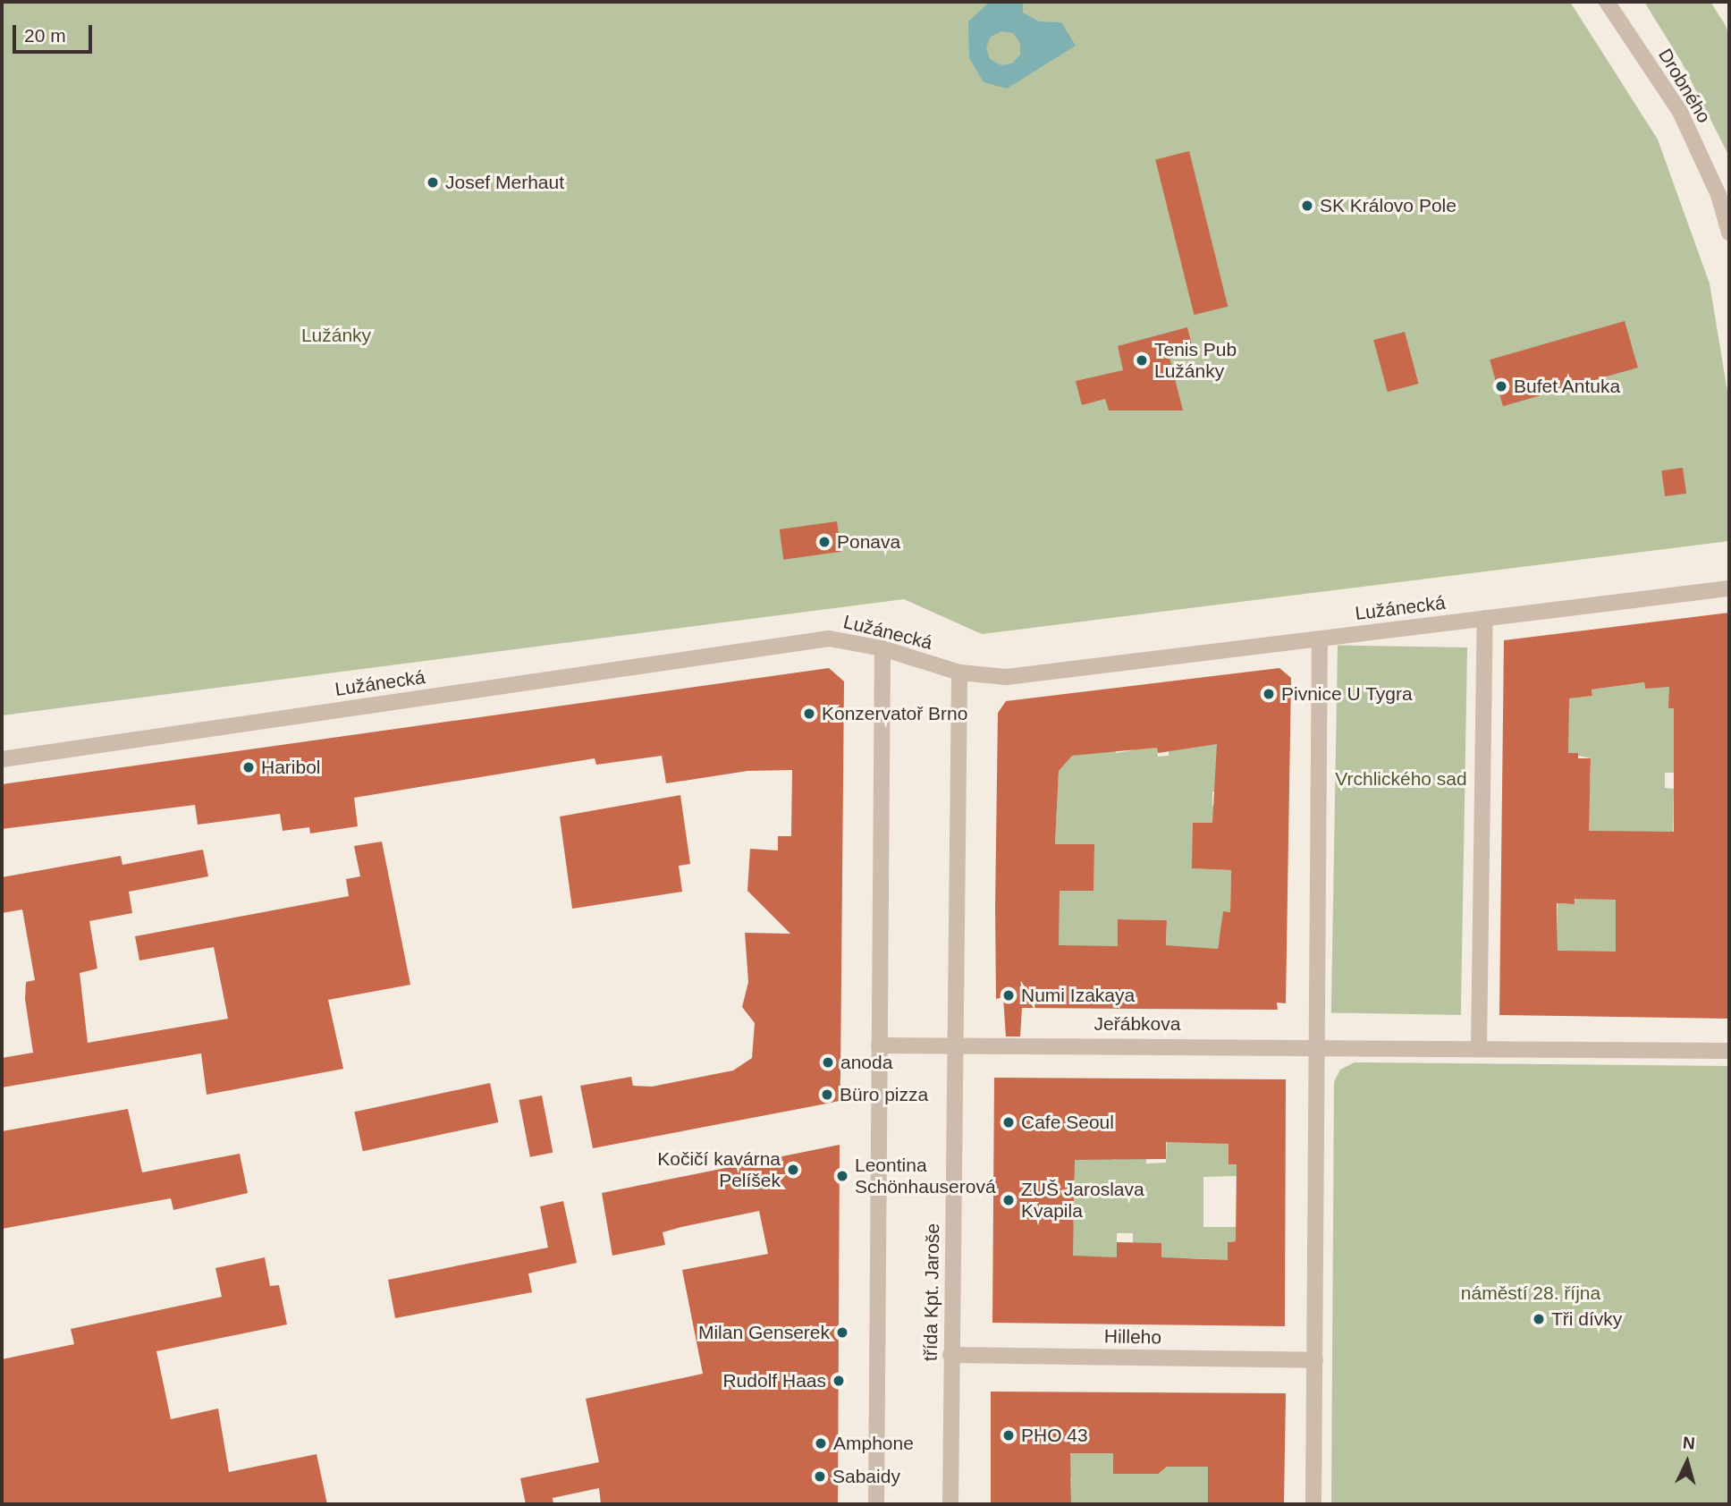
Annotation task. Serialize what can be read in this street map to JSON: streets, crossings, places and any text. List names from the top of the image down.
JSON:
{
  "streets": {
    "street": [
      "Drobného",
      "Lužánecká",
      "Jeřábkova",
      "třída Kpt. Jaroše",
      "Hilleho"
    ]
  },
  "crossings": [
    ["Lužánecká", "třída Kpt. Jaroše"],
    ["Jeřábkova", "třída Kpt. Jaroše"],
    ["třída Kpt. Jaroše", "Hilleho"]
  ],
  "parks": ["Lužánky", "Vrchlického sad", "náměstí 28. října"],
  "places": [
    "Josef Merhaut",
    "SK Královo Pole",
    "Tenis Pub Lužánky",
    "Bufet Antuka",
    "Ponava",
    "Pivnice U Tygra",
    "Konzervatoř Brno",
    "Haribol",
    "Numi Izakaya",
    "anoda",
    "Büro pizza",
    "Cafe Seoul",
    "Kočičí kavárna Pelíšek",
    "Leontina Schönhauserová",
    "ZUŠ Jaroslava Kvapila",
    "Tři dívky",
    "Milan Genserek",
    "Rudolf Haas",
    "PHO 43",
    "Amphone",
    "Sabaidy"
  ],
  "scale_bar": "20 m",
  "north": "top"
}
